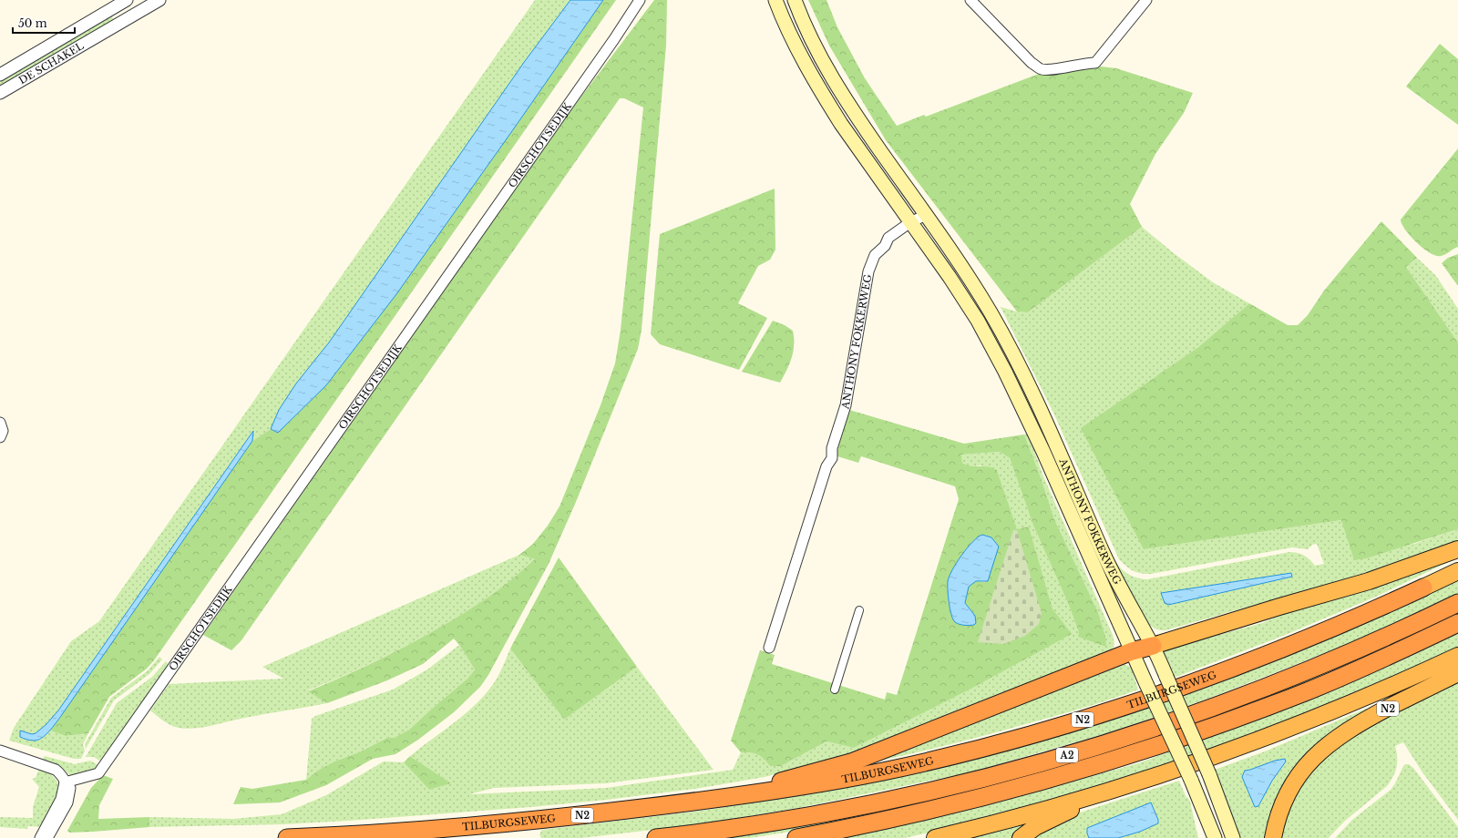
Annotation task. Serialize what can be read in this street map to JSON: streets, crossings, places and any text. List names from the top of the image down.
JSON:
{
  "streets": {
    "highway": ["TILBURGSEWEG", "N2", "A2"],
    "main road": ["ANTHONY FOKKERWEG"],
    "street": ["DE SCHAKEL", "OIRSCHOTSEDIJK"]
  },
  "crossings": [
    ["ANTHONY FOKKERWEG", "N2"],
    ["TILBURGSEWEG", "N2"]
  ],
  "scale_bar": "50 m"
}
